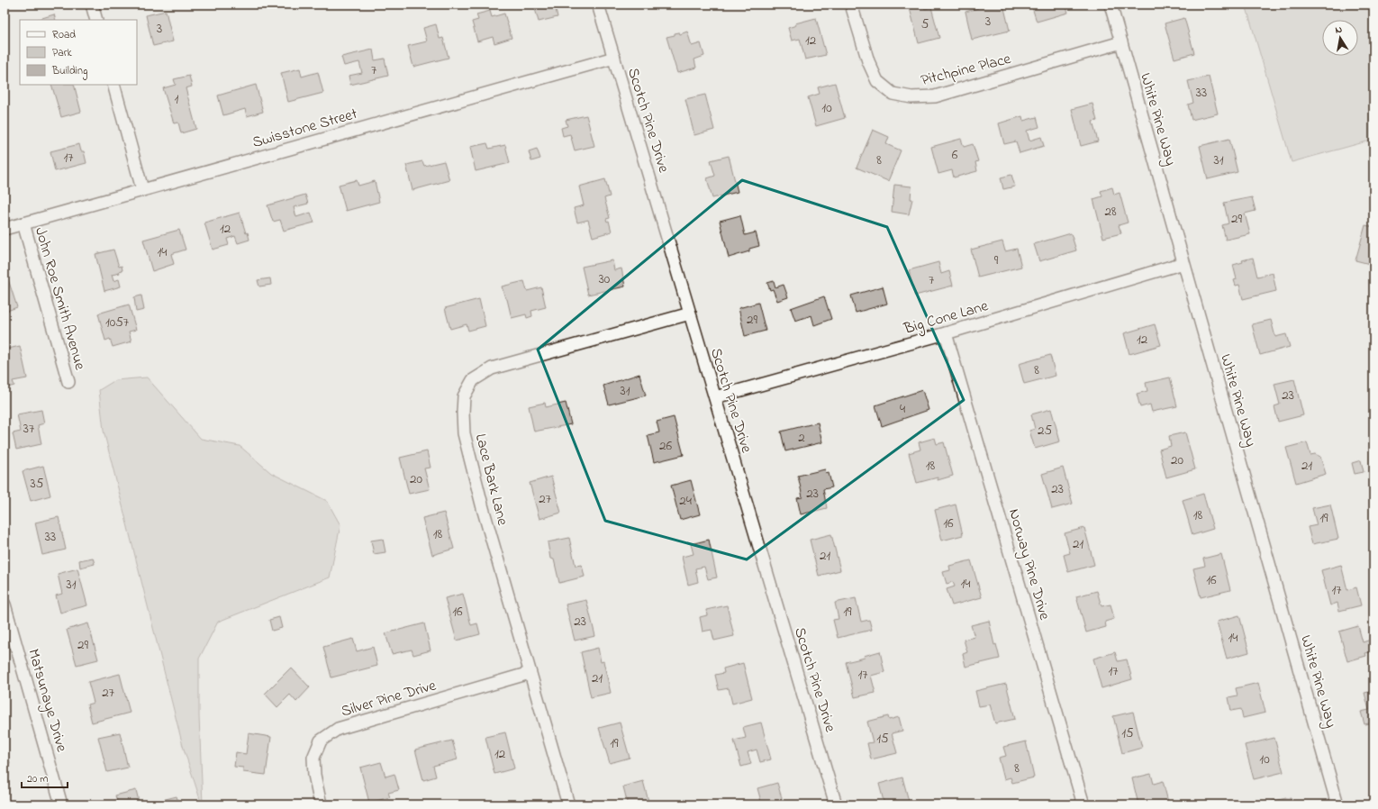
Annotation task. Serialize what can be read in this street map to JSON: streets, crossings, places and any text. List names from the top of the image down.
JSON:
{
  "streets": {
    "street": [
      "Pitchpine Place",
      "White Pine Way",
      "Scotch Pine Drive",
      "Swisstone Street",
      "John Roe Smith Avenue",
      "Big Cone Lane",
      "Lace Bark Lane",
      "Norway Pine Drive",
      "Silver Pine Drive",
      "Matsunaye Drive"
    ]
  },
  "crossings": [
    ["Pitchpine Place", "White Pine Way"],
    ["White Pine Way", "Big Cone Lane"],
    ["Scotch Pine Drive", "Swisstone Street"],
    ["Scotch Pine Drive", "Big Cone Lane"],
    ["Scotch Pine Drive", "Lace Bark Lane"],
    ["Swisstone Street", "John Roe Smith Avenue"],
    ["Big Cone Lane", "Norway Pine Drive"],
    ["Lace Bark Lane", "Silver Pine Drive"]
  ],
  "house_numbers": [
    "3",
    "5",
    "3",
    "12",
    "7",
    "33",
    "1",
    "10",
    "6",
    "17",
    "8",
    "31",
    "28",
    "29",
    "12",
    "14",
    "9",
    "30",
    "7",
    "29",
    "1057",
    "12",
    "8",
    "31",
    "23",
    "4",
    "37",
    "25",
    "2",
    "26",
    "20",
    "18",
    "21",
    "20",
    "35",
    "23",
    "23",
    "27",
    "24",
    "18",
    "19",
    "16",
    "18",
    "33",
    "21",
    "21",
    "16",
    "14",
    "31",
    "17",
    "16",
    "19",
    "23",
    "14",
    "29",
    "17",
    "17",
    "21",
    "27",
    "15",
    "15",
    "19",
    "12",
    "10",
    "8"
  ],
  "legend": ["Road", "Park", "Building"],
  "scale_bar": "20 m",
  "north": "top"
}
